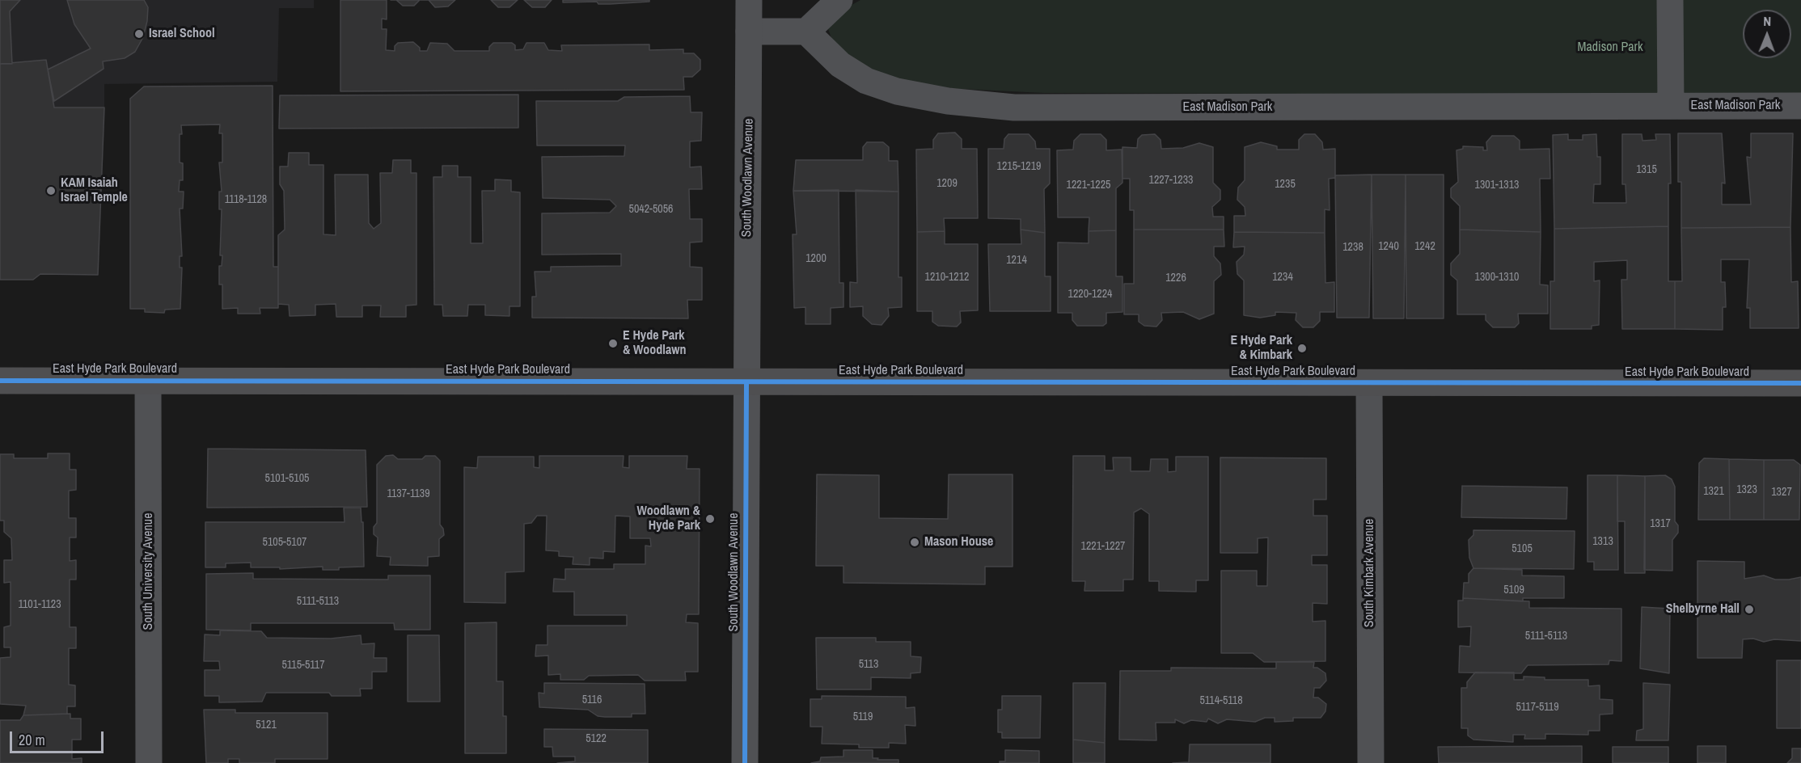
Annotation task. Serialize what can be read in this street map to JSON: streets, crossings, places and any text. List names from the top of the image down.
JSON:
{
  "streets": {
    "main road": ["East Hyde Park Boulevard"],
    "street": [
      "East Madison Park",
      "South Woodlawn Avenue",
      "South University Avenue",
      "South Kimbark Avenue"
    ]
  },
  "crossings": [
    ["South Woodlawn Avenue", "East Hyde Park Boulevard"],
    ["East Hyde Park Boulevard", "South University Avenue"],
    ["East Hyde Park Boulevard", "South Kimbark Avenue"]
  ],
  "parks": ["Madison Park"],
  "places": [
    "Israel School",
    "KAM Isaiah Israel Temple",
    "E Hyde Park & Woodlawn",
    "E Hyde Park & Kimbark",
    "Woodlawn & Hyde Park",
    "Mason House",
    "Shelbyrne Hall"
  ],
  "house_numbers": [
    "1215-1219",
    "1315",
    "1227-1233",
    "1209",
    "1235",
    "1221-1225",
    "1301-1313",
    "1118-1128",
    "5042-5056",
    "1240",
    "1242",
    "1238",
    "1200",
    "1214",
    "1210-1212",
    "1234",
    "1300-1310",
    "1226",
    "1220-1224",
    "5101-5105",
    "1323",
    "1321",
    "1327",
    "1137-1139",
    "1317",
    "1313",
    "5105-5107",
    "1221-1227",
    "5105",
    "5109",
    "5111-5113",
    "1101-1123",
    "5111-5113",
    "5113",
    "5115-5117",
    "5116",
    "5114-5118",
    "5117-5119",
    "5119",
    "5121",
    "5122"
  ],
  "scale_bar": "20 m",
  "north": "top"
}
